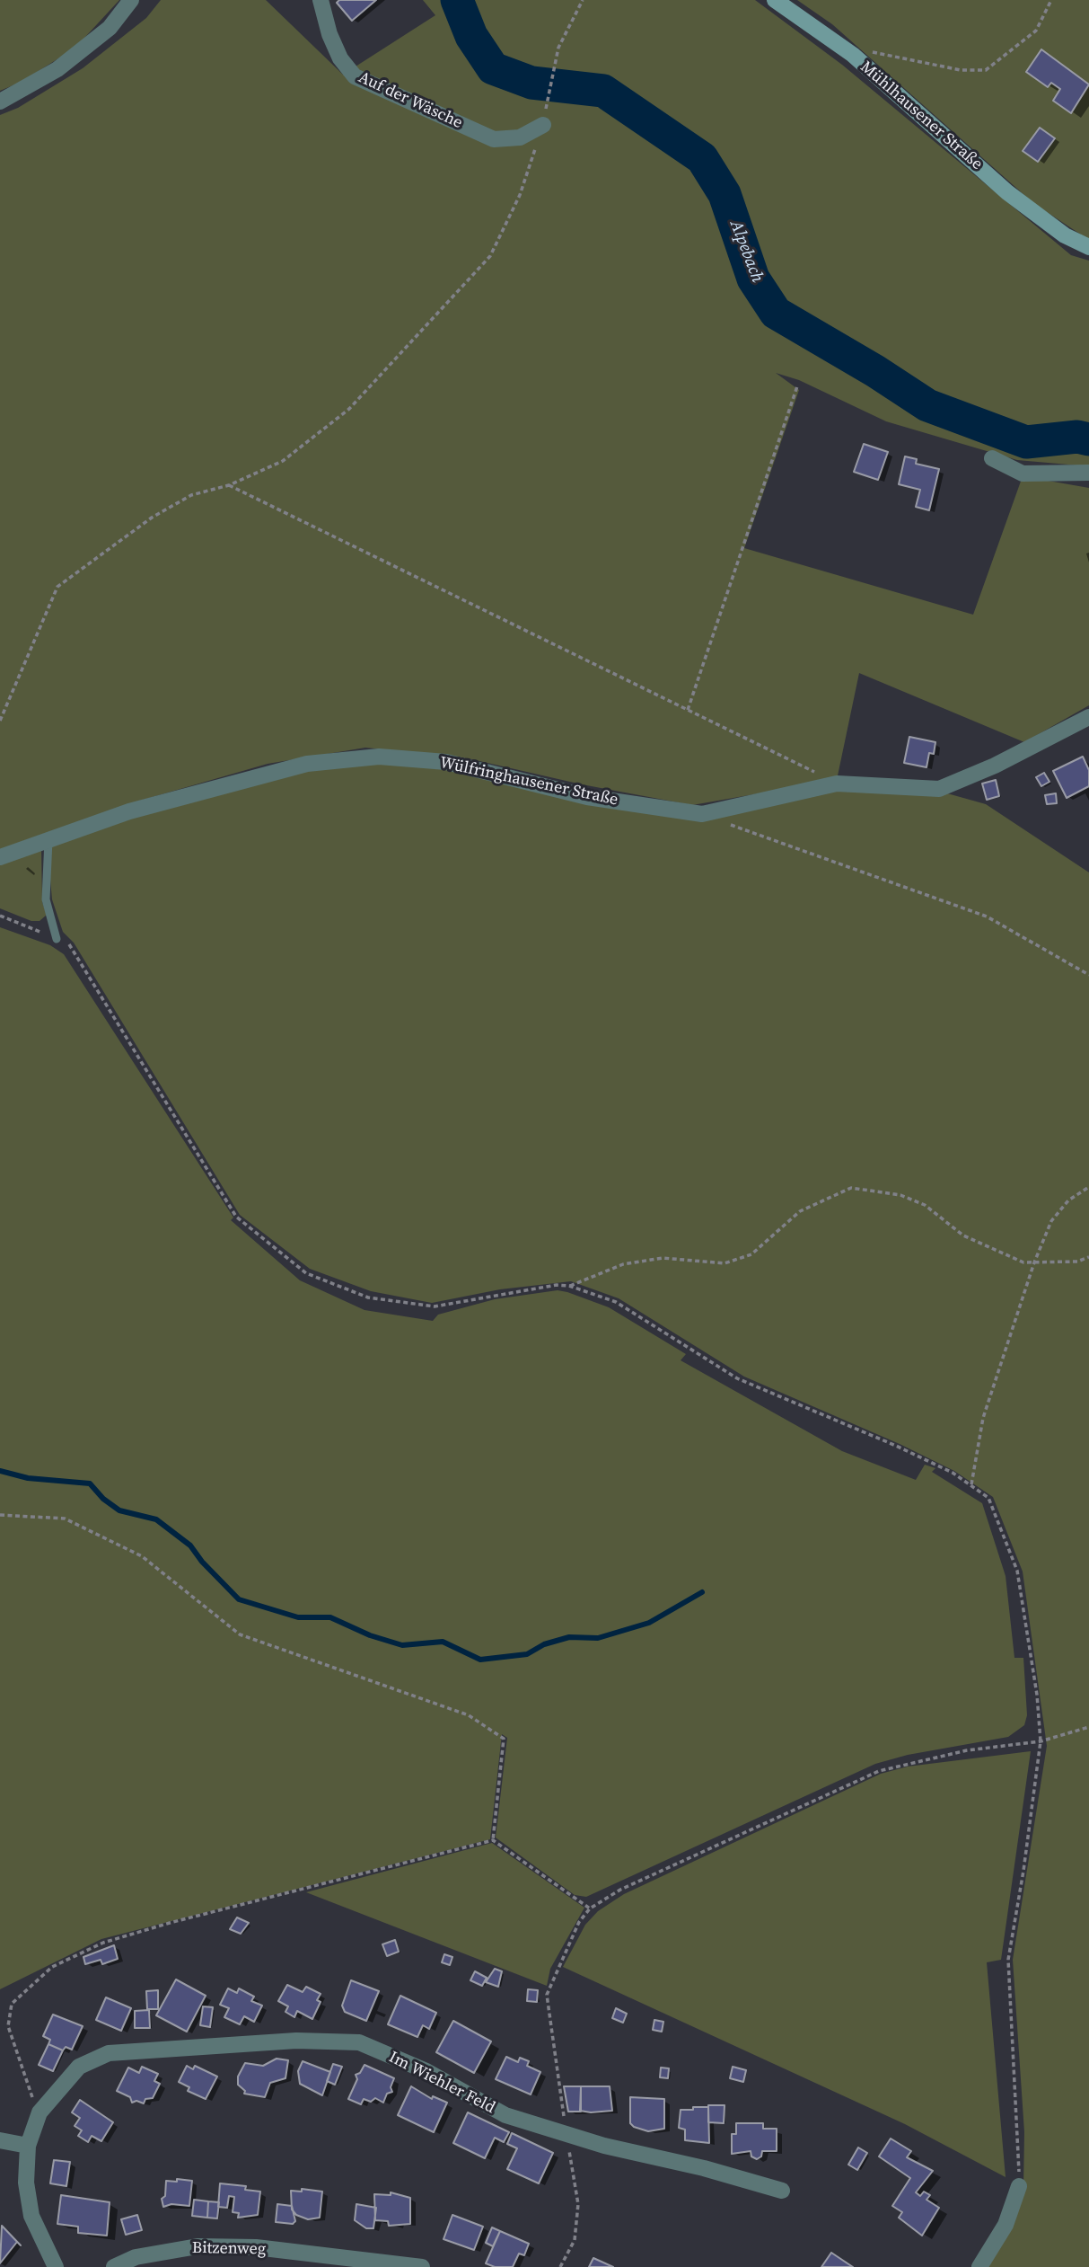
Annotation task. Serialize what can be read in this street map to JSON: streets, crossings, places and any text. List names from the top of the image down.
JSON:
{
  "streets": {
    "main road": ["Mühlhausener Straße"],
    "street": [
      "Auf der Wäsche",
      "Wülfringhausener Straße",
      "Im Wiehler Feld",
      "Bitzenweg"
    ]
  },
  "water": ["Alpebach"]
}
